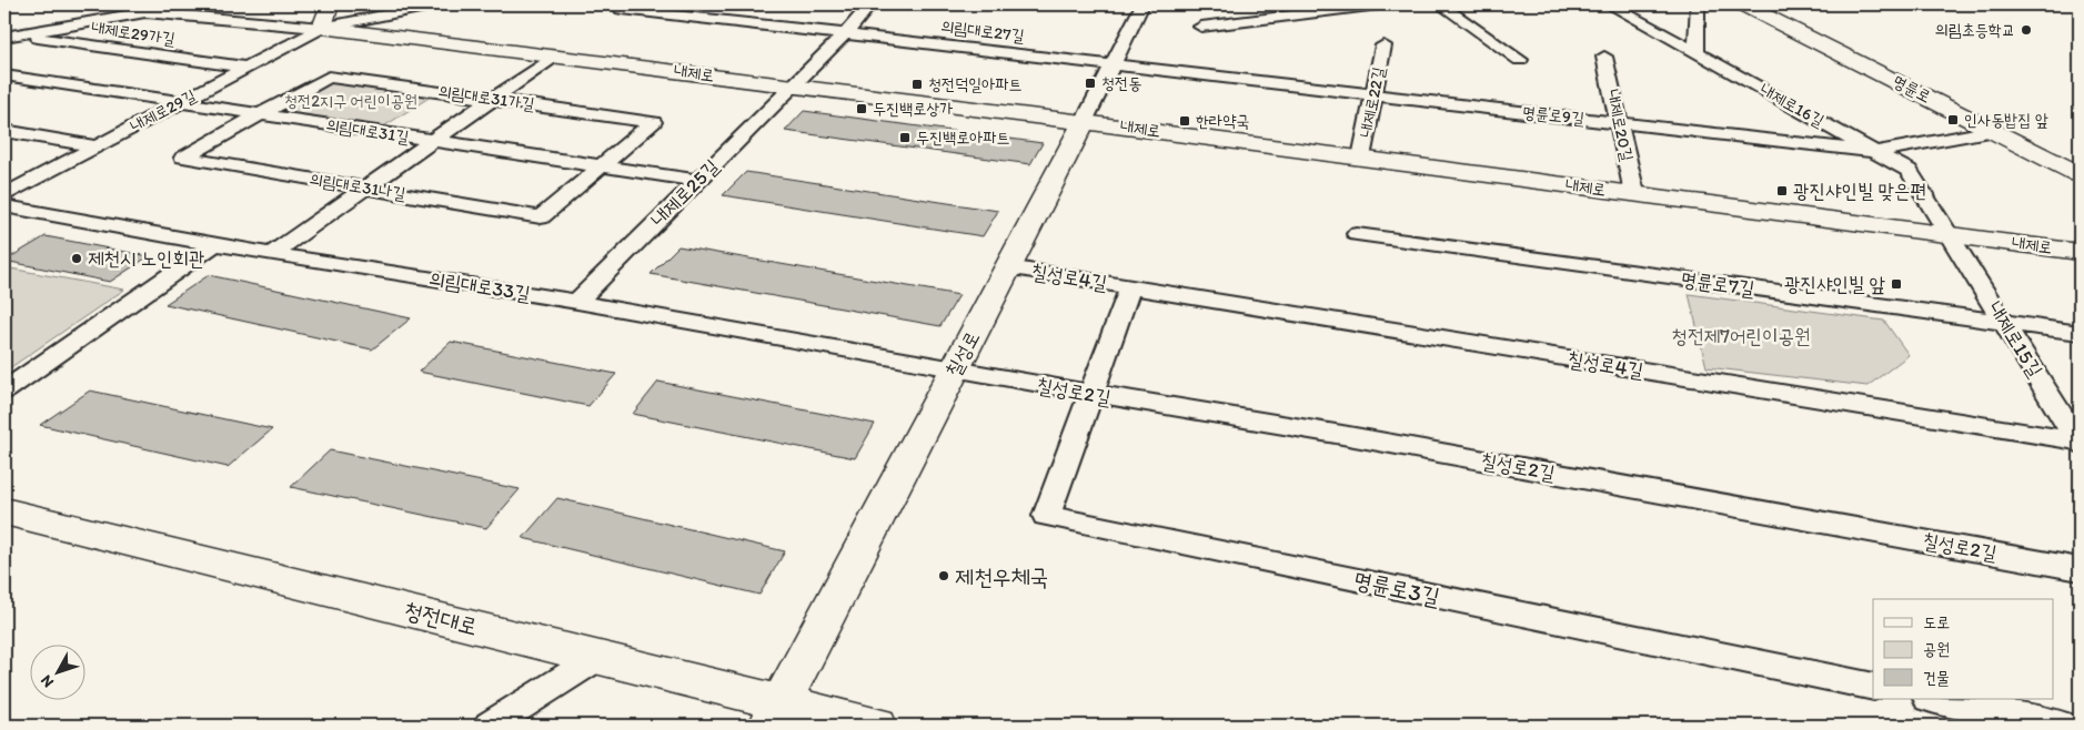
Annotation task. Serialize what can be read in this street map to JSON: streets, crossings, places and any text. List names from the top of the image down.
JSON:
{
  "streets": {
    "street": [
      "의림대로27길",
      "내제로29가길",
      "내제로",
      "명륜로",
      "의림대로31가길",
      "내제로22길",
      "내제로16길",
      "내제로29길",
      "명륜로9길",
      "내제로20길",
      "의림대로31길",
      "의림대로31나길",
      "내제로25길",
      "칠성로4길",
      "명륜로7길",
      "의림대로33길",
      "내제로15길",
      "칠성로",
      "칠성로2길",
      "명륜로3길",
      "청전대로"
    ]
  },
  "crossings": [
    ["의림대로27길", "명륜로9길"],
    ["의림대로27길", "내제로25길"],
    ["의림대로27길", "칠성로"],
    ["내제로29가길", "내제로29길"],
    ["내제로", "내제로22길"],
    ["내제로", "내제로16길"],
    ["내제로", "내제로29길"],
    ["내제로", "내제로20길"],
    ["내제로", "내제로25길"],
    ["내제로", "내제로15길"],
    ["내제로", "칠성로"],
    ["명륜로", "명륜로9길"],
    ["의림대로31가길", "의림대로31길"],
    ["의림대로31가길", "의림대로31나길"],
    ["내제로22길", "명륜로9길"],
    ["내제로16길", "명륜로9길"],
    ["내제로16길", "내제로15길"],
    ["내제로29길", "의림대로31길"],
    ["명륜로9길", "내제로20길"],
    ["명륜로9길", "칠성로"],
    ["의림대로31길", "의림대로31나길"],
    ["의림대로31길", "내제로25길"],
    ["내제로25길", "의림대로33길"],
    ["칠성로4길", "내제로15길"],
    ["칠성로4길", "칠성로"],
    ["칠성로4길", "칠성로2길"],
    ["칠성로4길", "명륜로3길"],
    ["명륜로7길", "내제로15길"],
    ["의림대로33길", "칠성로"],
    ["의림대로33길", "칠성로2길"],
    ["칠성로", "칠성로2길"],
    ["칠성로", "청전대로"],
    ["칠성로2길", "명륜로3길"]
  ],
  "parks": ["청전2지구 어린이공원", "청전제7어린이공원"],
  "places": {
    "other": ["의림초등학교", "제천시 노인회관", "제천우체국"],
    "transit": [
      "청전동",
      "청전덕일아파트",
      "두진백로상가",
      "인사동밥집 앞",
      "한라약국",
      "두진백로아파트",
      "광진샤인빌 맞은편",
      "광진샤인빌 앞"
    ]
  },
  "legend": ["도로", "공원", "건물"],
  "north": "bottom left"
}
